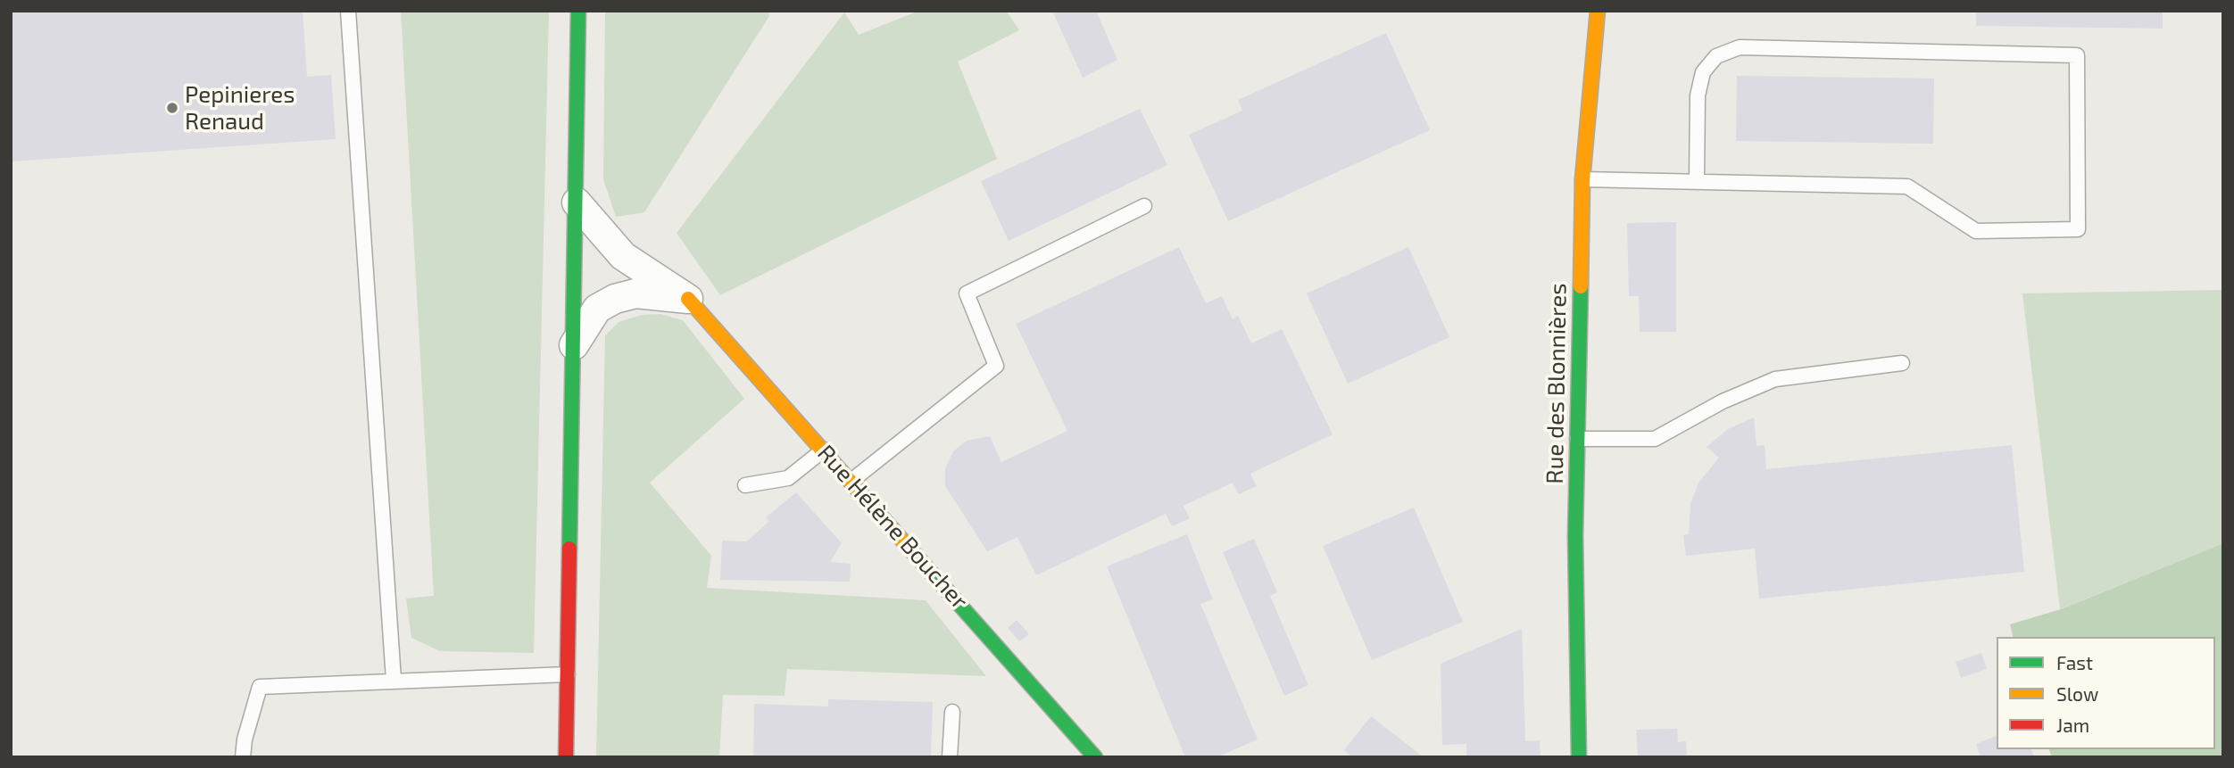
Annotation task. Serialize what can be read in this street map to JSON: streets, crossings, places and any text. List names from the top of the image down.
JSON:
{
  "streets": {
    "street": ["Rue des Blonnières", "Rue Hélène Boucher"]
  },
  "places": ["Pepinieres Renaud"],
  "legend": ["Fast", "Slow", "Jam"]
}
